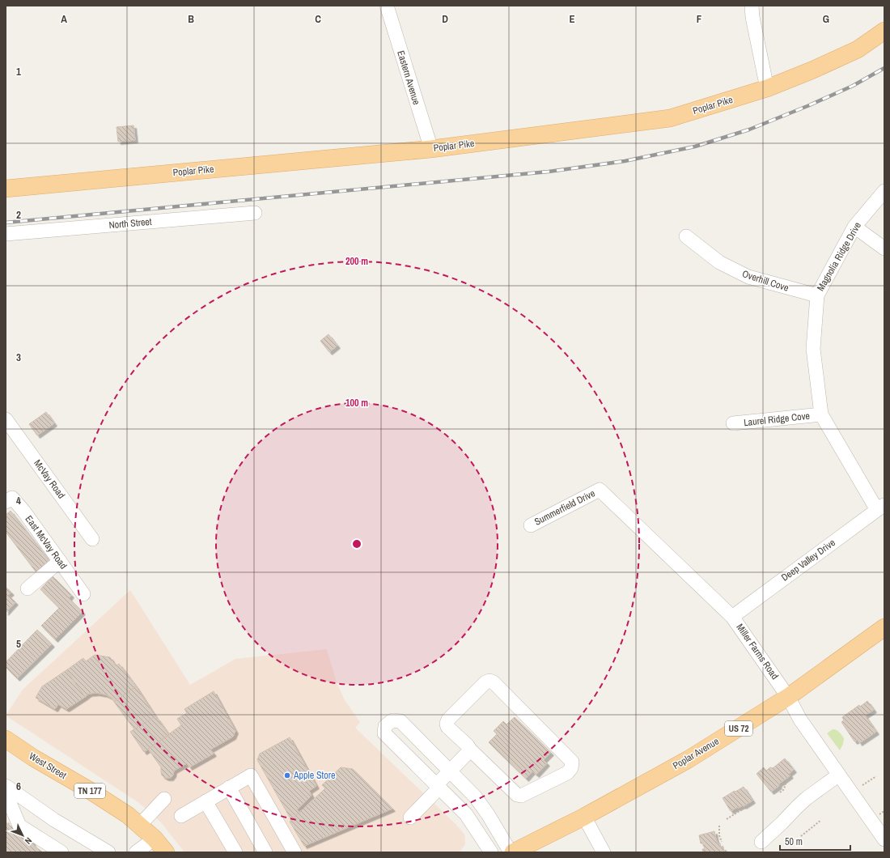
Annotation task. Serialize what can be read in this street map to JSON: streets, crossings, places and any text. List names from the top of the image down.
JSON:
{
  "streets": {
    "main road": [
      "Poplar Pike",
      "US 72",
      "Poplar Avenue",
      "West Street",
      "TN 177"
    ],
    "street": [
      "Eastern Avenue",
      "North Street",
      "Magnolia Ridge Drive",
      "Overhill Cove",
      "Laurel Ridge Cove",
      "McVay Road",
      "Summerfield Drive",
      "East McVay Road",
      "Deep Valley Drive",
      "Miller Farms Road"
    ]
  },
  "crossings": [
    ["Eastern Avenue", "Poplar Pike"],
    ["Magnolia Ridge Drive", "Overhill Cove"],
    ["Magnolia Ridge Drive", "Laurel Ridge Cove"],
    ["Magnolia Ridge Drive", "Deep Valley Drive"],
    ["Summerfield Drive", "Miller Farms Road"],
    ["Deep Valley Drive", "Miller Farms Road"],
    ["Miller Farms Road", "Poplar Avenue"]
  ],
  "places": ["Apple Store"],
  "scale_bar": "50 m",
  "north": "bottom right",
  "grid": {
    "columns": [
      "A",
      "B",
      "C",
      "D",
      "E",
      "F",
      "G"
    ],
    "rows": [
      "1",
      "2",
      "3",
      "4",
      "5",
      "6"
    ]
  },
  "rings": ["200 m", "100 m"]
}
